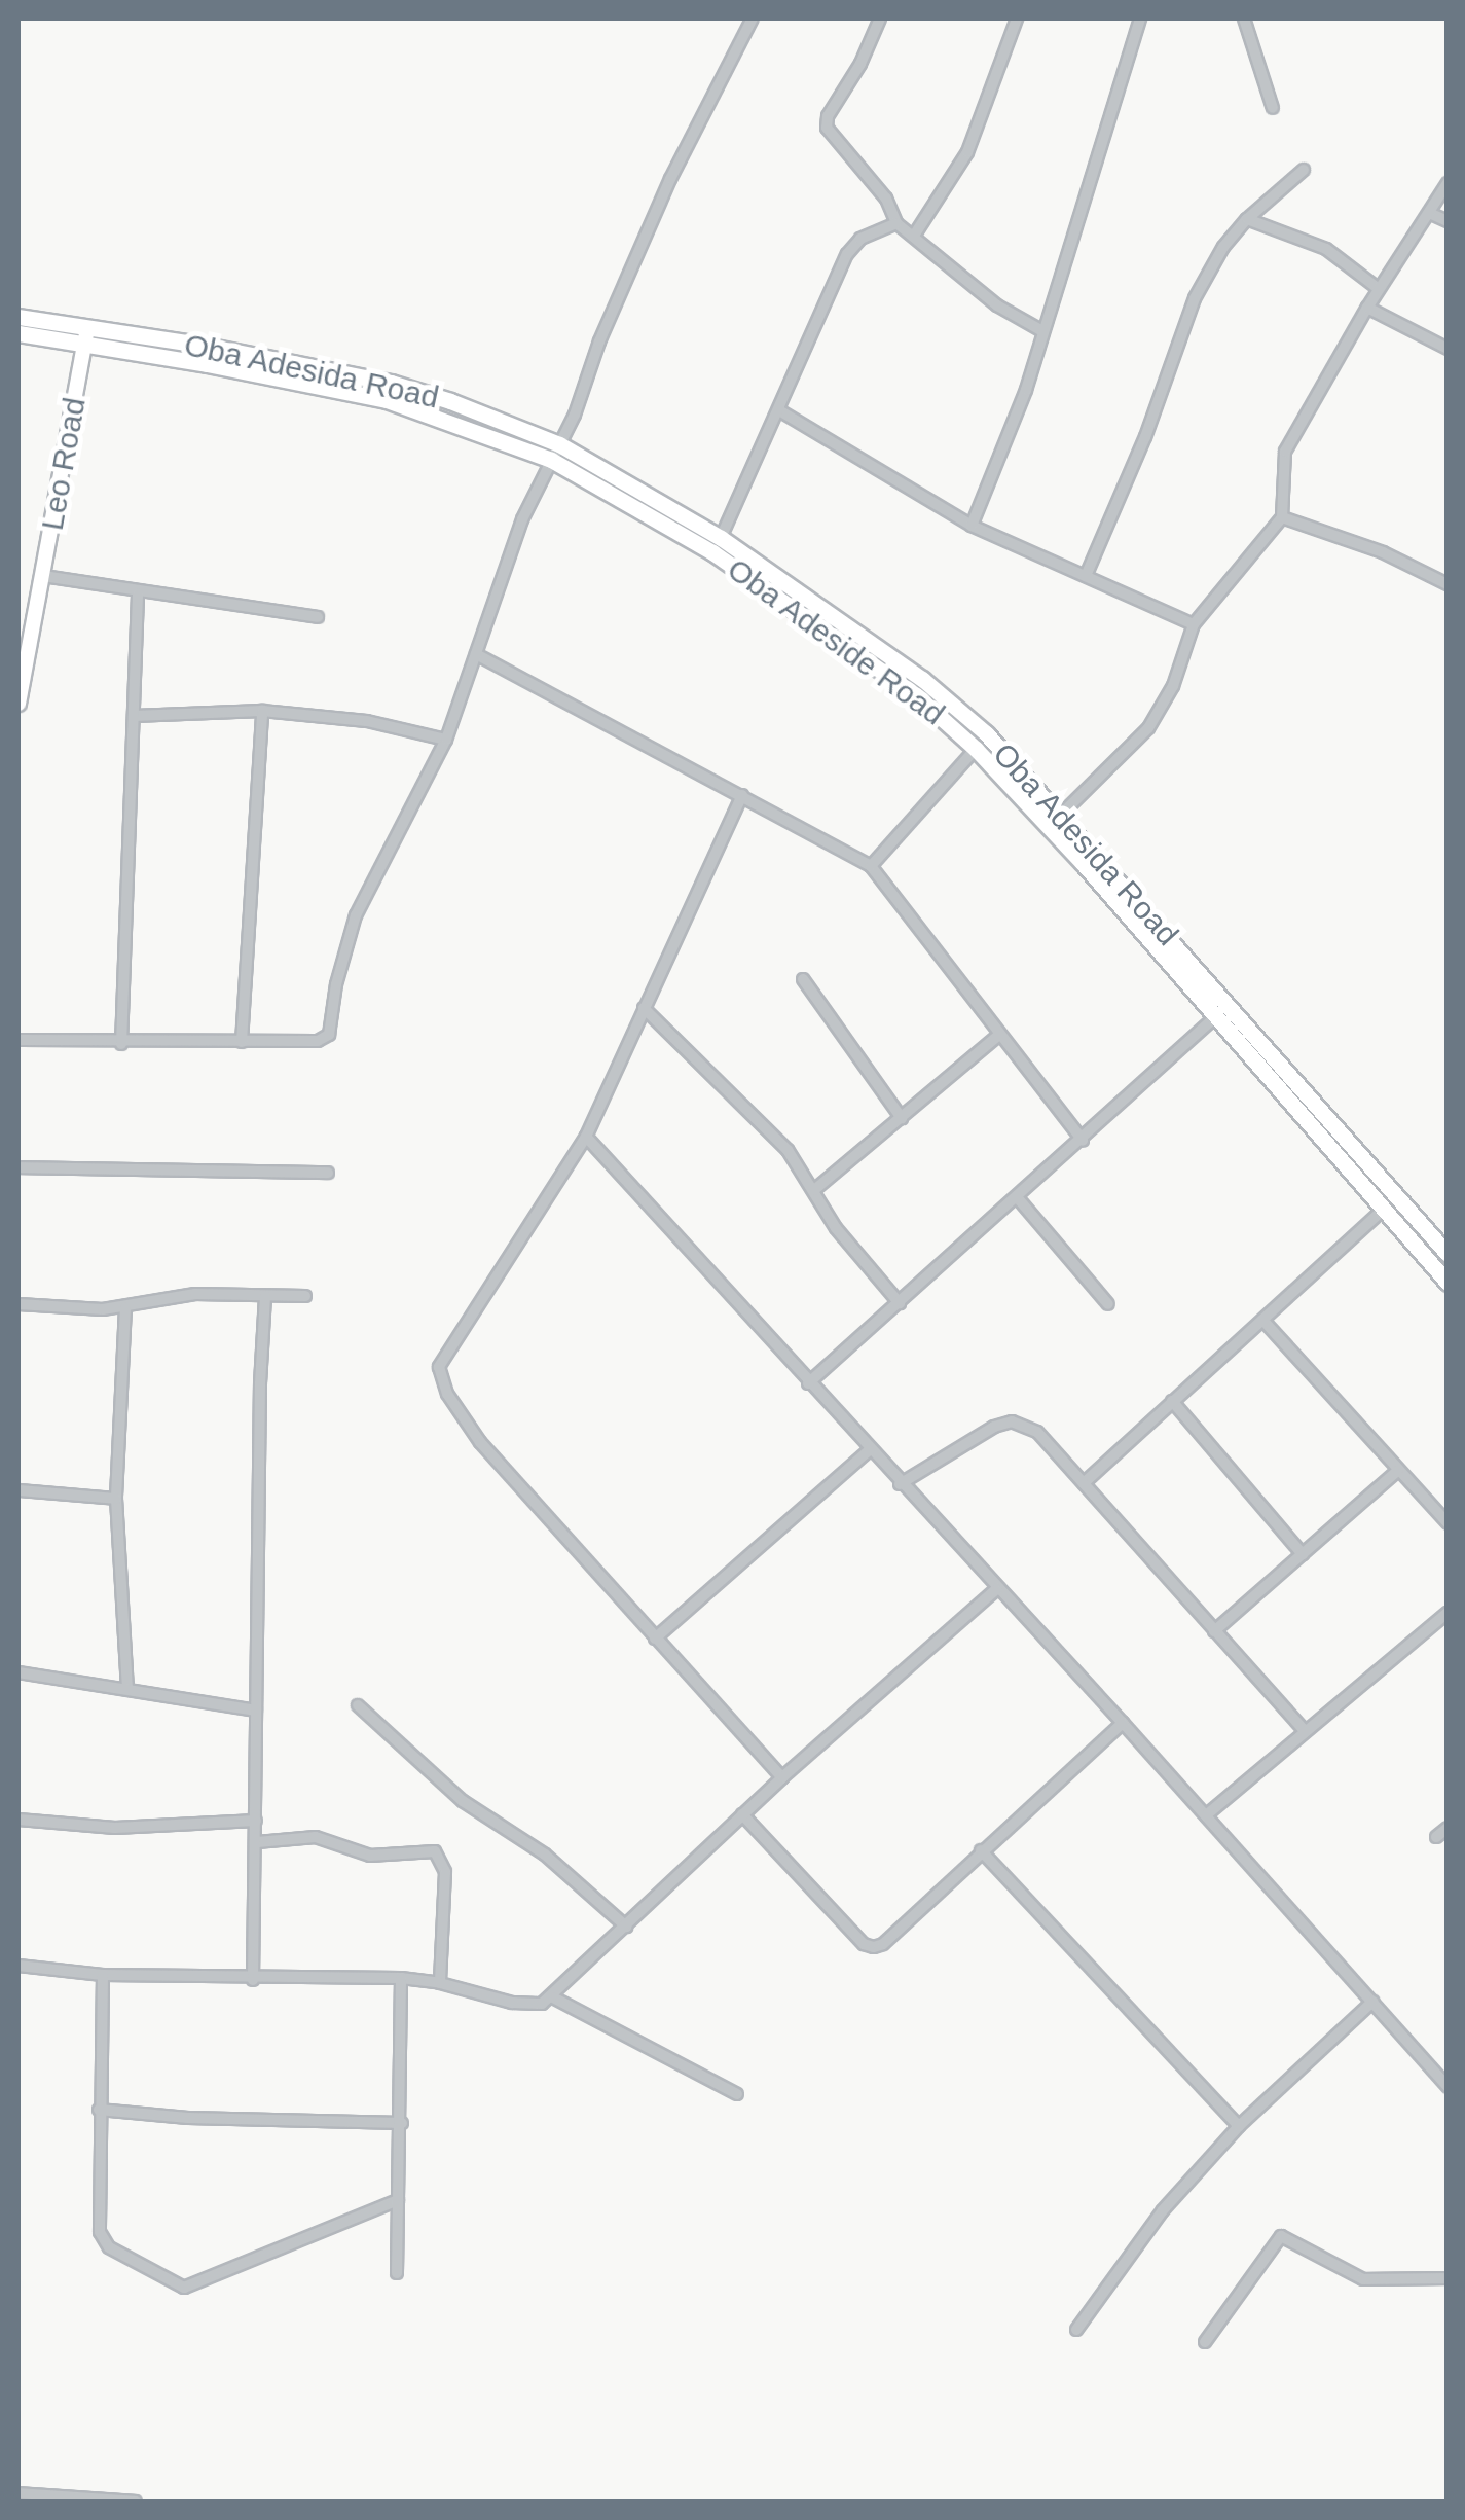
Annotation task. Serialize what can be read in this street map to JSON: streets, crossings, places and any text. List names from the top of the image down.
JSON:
{
  "streets": {
    "main road": ["Oba Adesida Road", "Oba Adeside Road"],
    "street": ["Leo Road"]
  },
  "crossings": [
    ["Oba Adesida Road", "Leo Road"],
    ["Oba Adesida Road", "Oba Adeside Road"]
  ]
}
